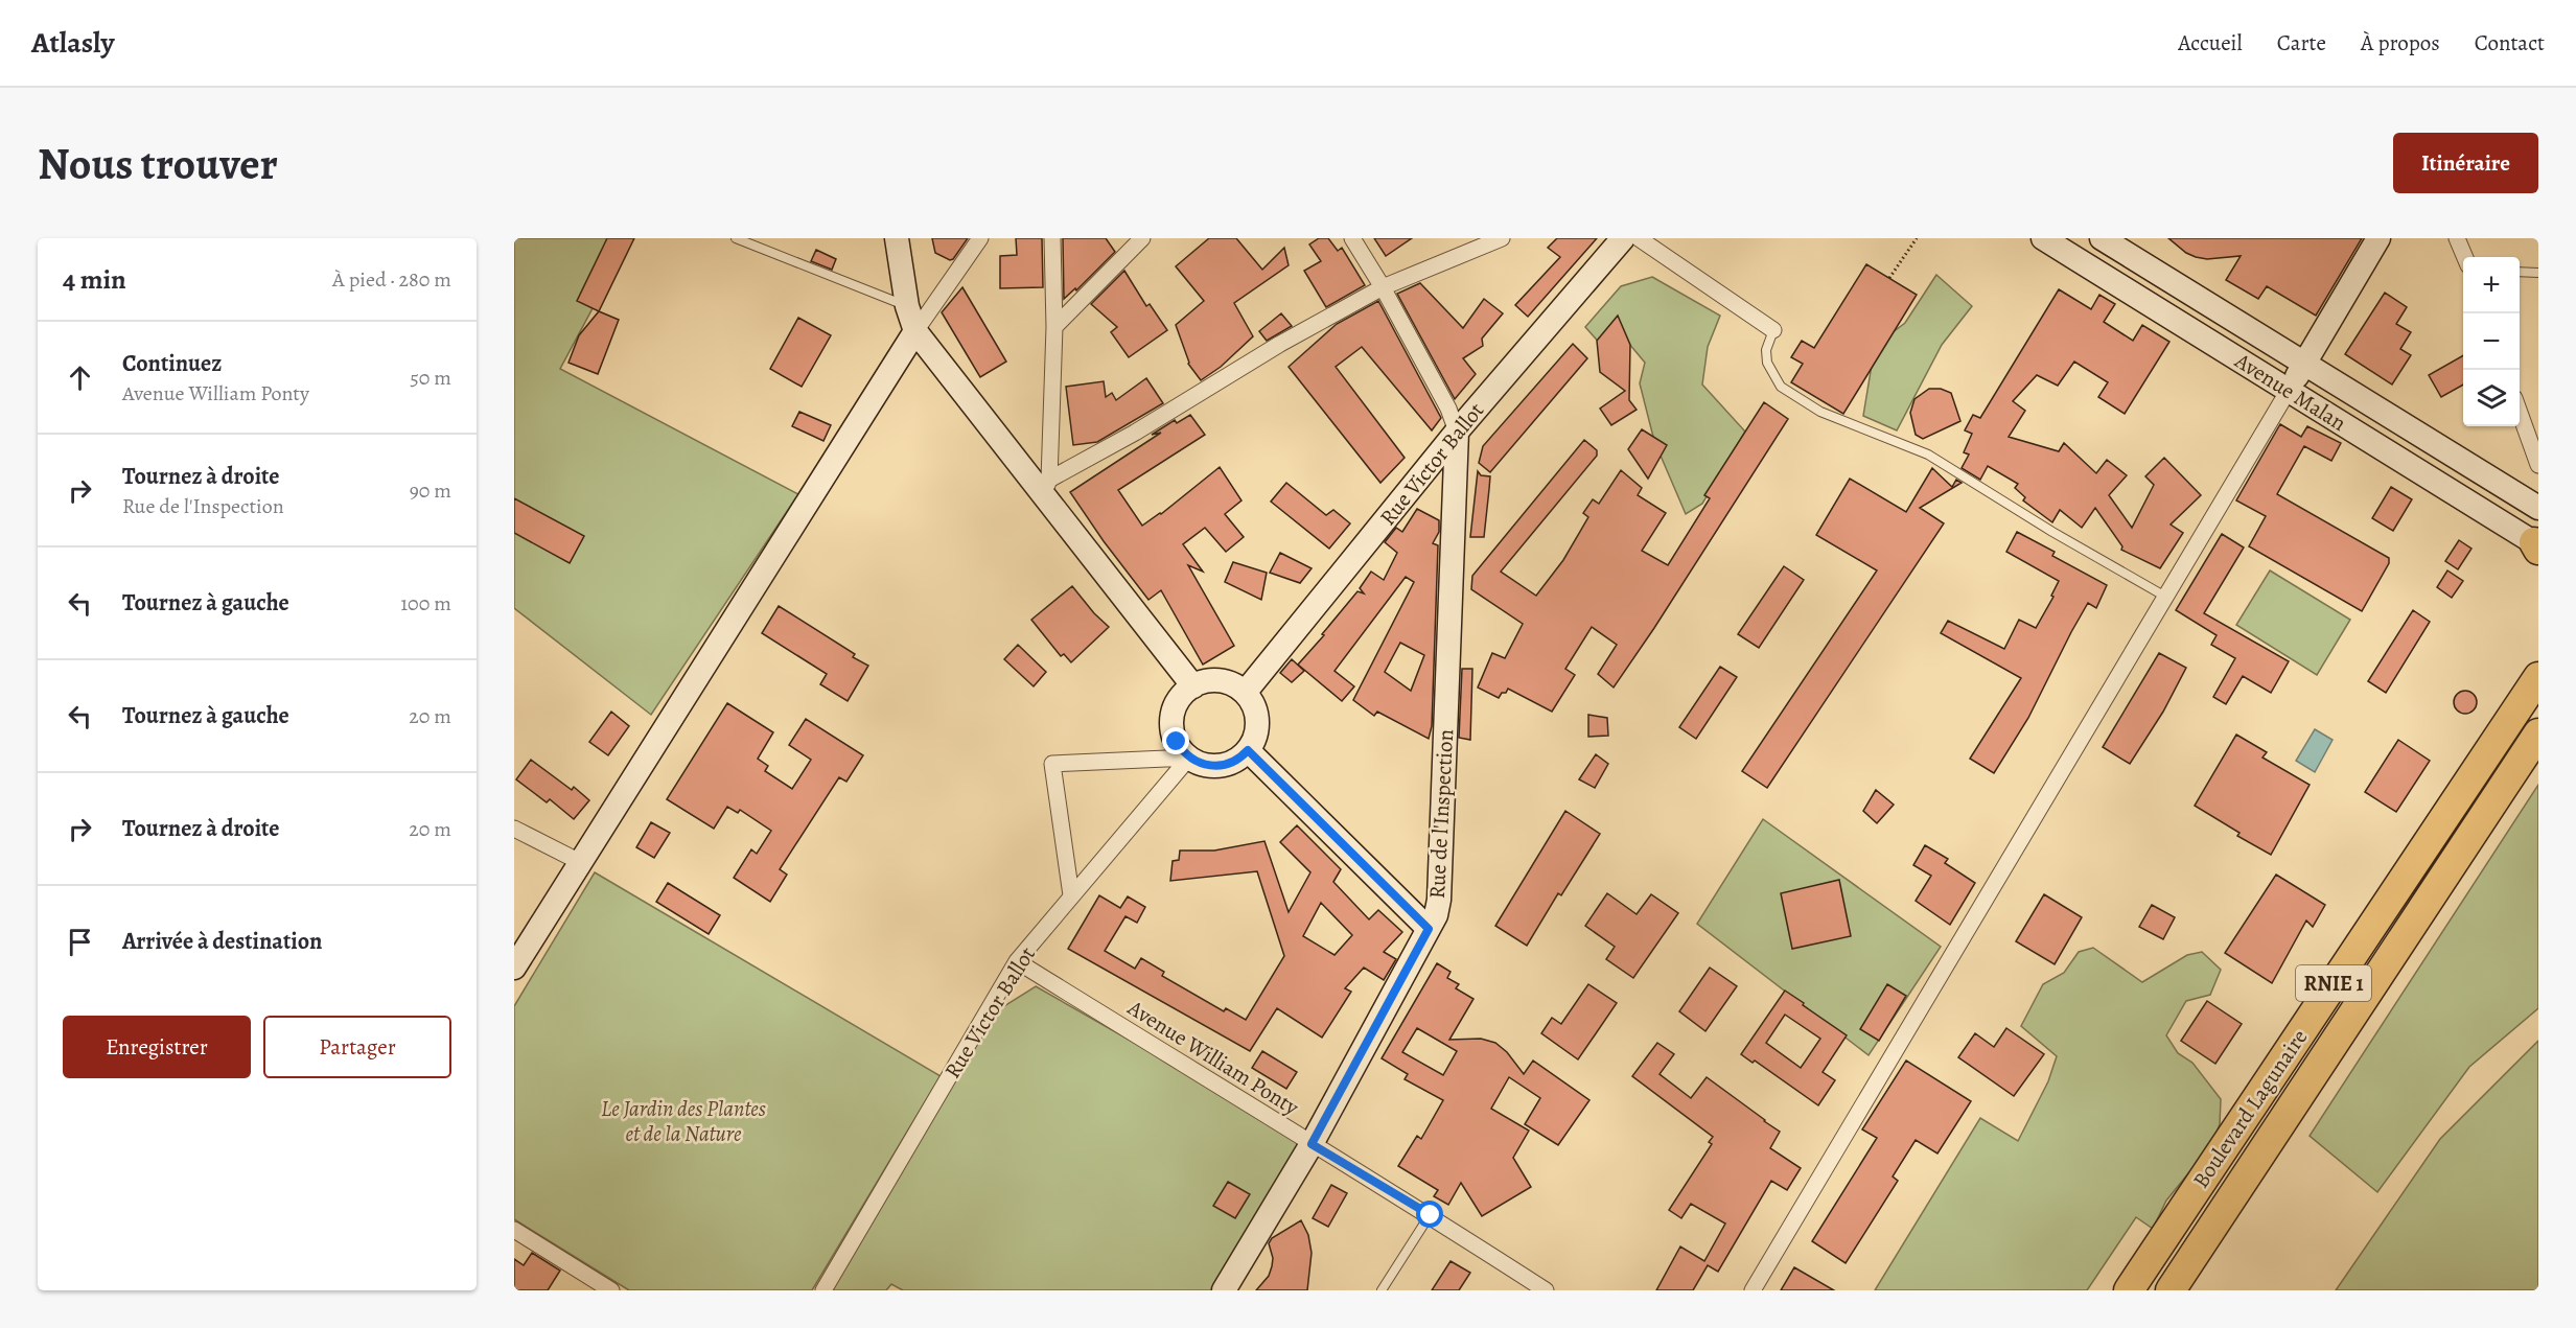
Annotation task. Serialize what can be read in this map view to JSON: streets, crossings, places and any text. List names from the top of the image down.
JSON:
{
  "streets": {
    "highway": ["RNIE 1", "Boulevard Lagunaire"],
    "main road": ["Avenue Malan", "Rue Victor Ballot", "Rue de l'Inspection"],
    "street": ["Avenue William Ponty"]
  },
  "crossings": [
    ["Rue Victor Ballot", "Rue de l'Inspection"],
    ["Rue Victor Ballot", "Avenue William Ponty"],
    ["Rue de l'Inspection", "Avenue William Ponty"]
  ],
  "parks": ["Le Jardin des Plantes et de la Nature"],
  "page": {
    "header": "Atlasly",
    "nav": [
      "Accueil",
      "Carte",
      "À propos",
      "Contact"
    ],
    "buttons": [
      "Itinéraire",
      ["Enregistrer", "Partager"]
    ],
    "title": "Nous trouver",
    "heading": ["4 min", "À pied · 280 m"],
    "map_buttons": ["+", "−"],
    "list": [
      ["Continuez", "Avenue William Ponty", "50 m"],
      ["Tournez à droite", "Rue de l'Inspection", "90 m"],
      ["Tournez à gauche", "100 m"],
      ["Tournez à gauche", "20 m"],
      ["Tournez à droite", "20 m"],
      "Arrivée à destination"
    ]
  }
}
